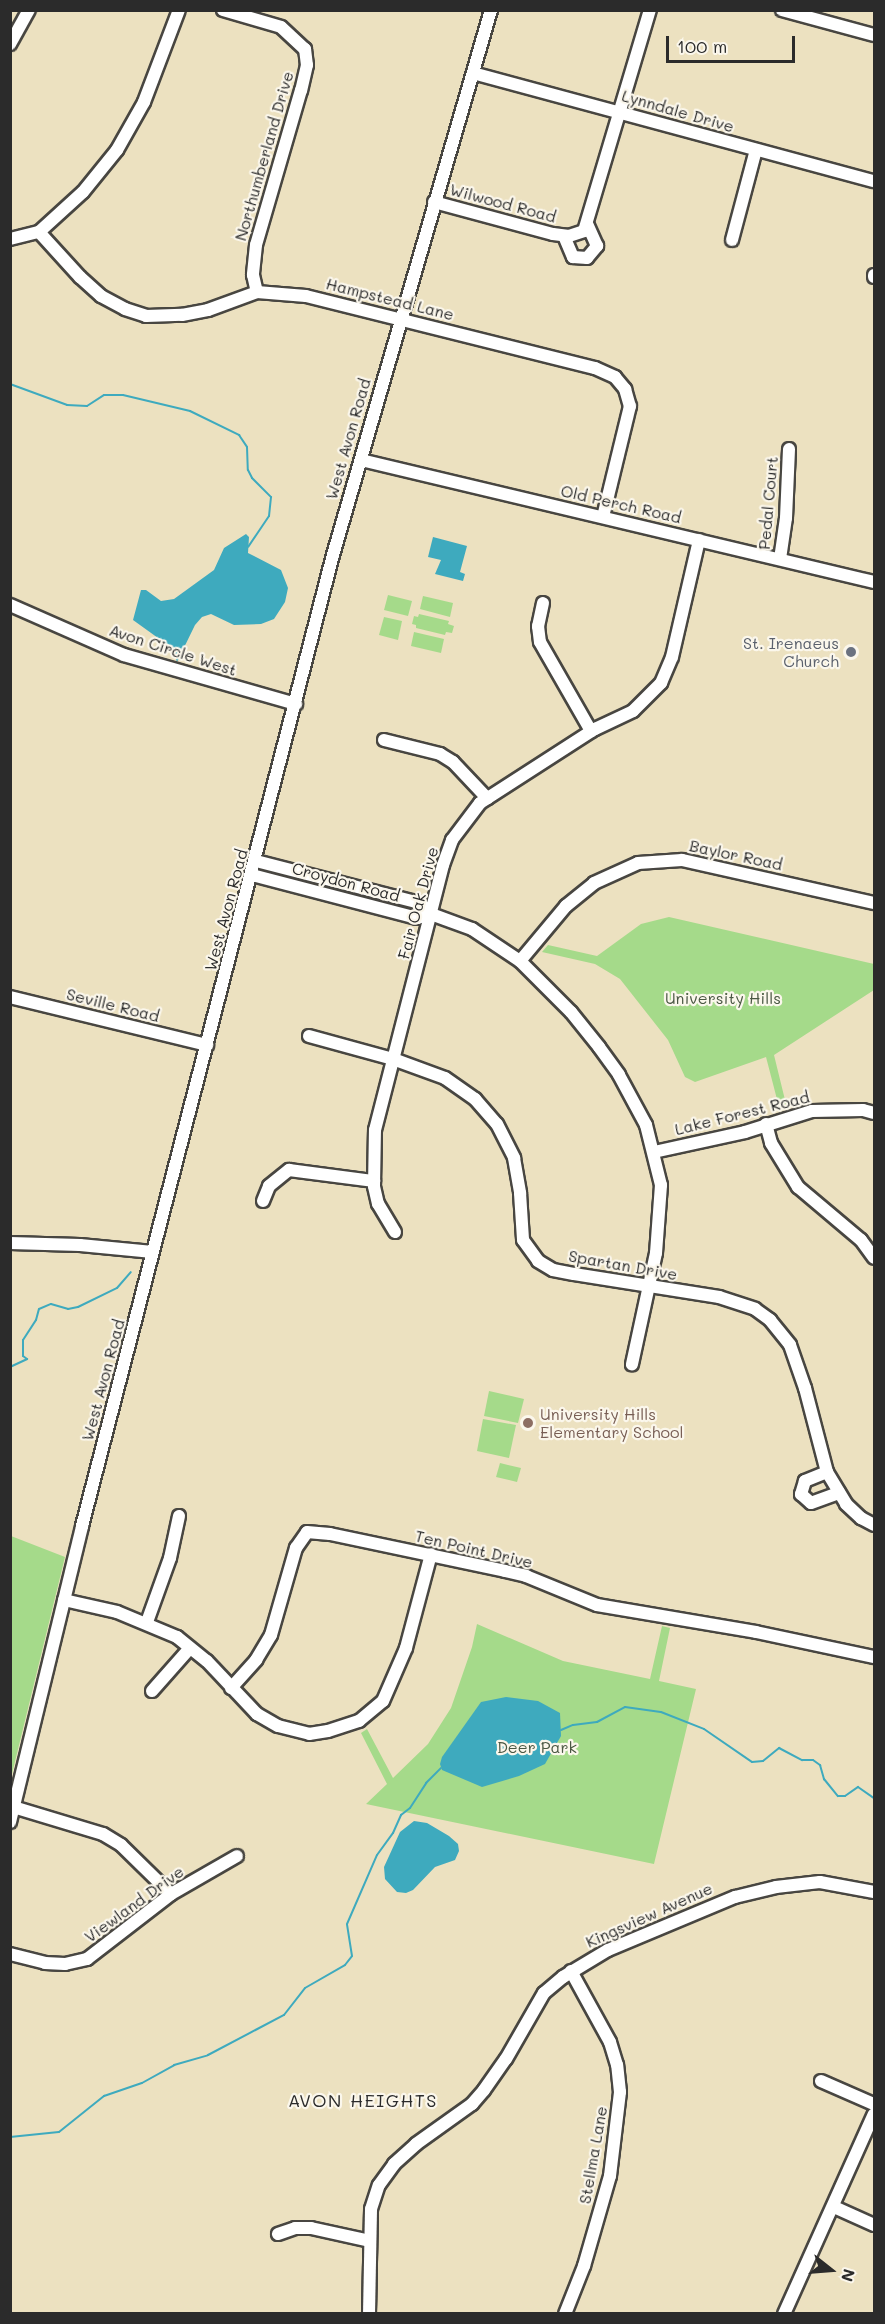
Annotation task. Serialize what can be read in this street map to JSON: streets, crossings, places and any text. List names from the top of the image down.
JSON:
{
  "streets": {
    "street": [
      "Lynndale Drive",
      "Northumberland Drive",
      "Wilwood Road",
      "Hampstead Lane",
      "West Avon Road",
      "Pedal Court",
      "Old Perch Road",
      "Avon Circle West",
      "Baylor Road",
      "Croydon Road",
      "Fair Oak Drive",
      "Seville Road",
      "Lake Forest Road",
      "Spartan Drive",
      "Ten Point Drive",
      "Viewland Drive",
      "Kingsview Avenue",
      "Stellma Lane"
    ]
  },
  "crossings": [
    ["Lynndale Drive", "West Avon Road"],
    ["Northumberland Drive", "Hampstead Lane"],
    ["Wilwood Road", "West Avon Road"],
    ["Hampstead Lane", "West Avon Road"],
    ["Hampstead Lane", "Old Perch Road"],
    ["West Avon Road", "Old Perch Road"],
    ["West Avon Road", "Avon Circle West"],
    ["West Avon Road", "Croydon Road"],
    ["West Avon Road", "Seville Road"],
    ["Pedal Court", "Old Perch Road"],
    ["Old Perch Road", "Fair Oak Drive"],
    ["Baylor Road", "Croydon Road"],
    ["Croydon Road", "Fair Oak Drive"],
    ["Croydon Road", "Lake Forest Road"],
    ["Croydon Road", "Spartan Drive"],
    ["Fair Oak Drive", "Spartan Drive"],
    ["Kingsview Avenue", "Stellma Lane"]
  ],
  "districts": ["AVON HEIGHTS"],
  "parks": ["University Hills", "Deer Park"],
  "places": ["St. Irenaeus Church", "University Hills Elementary School"],
  "scale_bar": "100 m",
  "north": "right"
}
